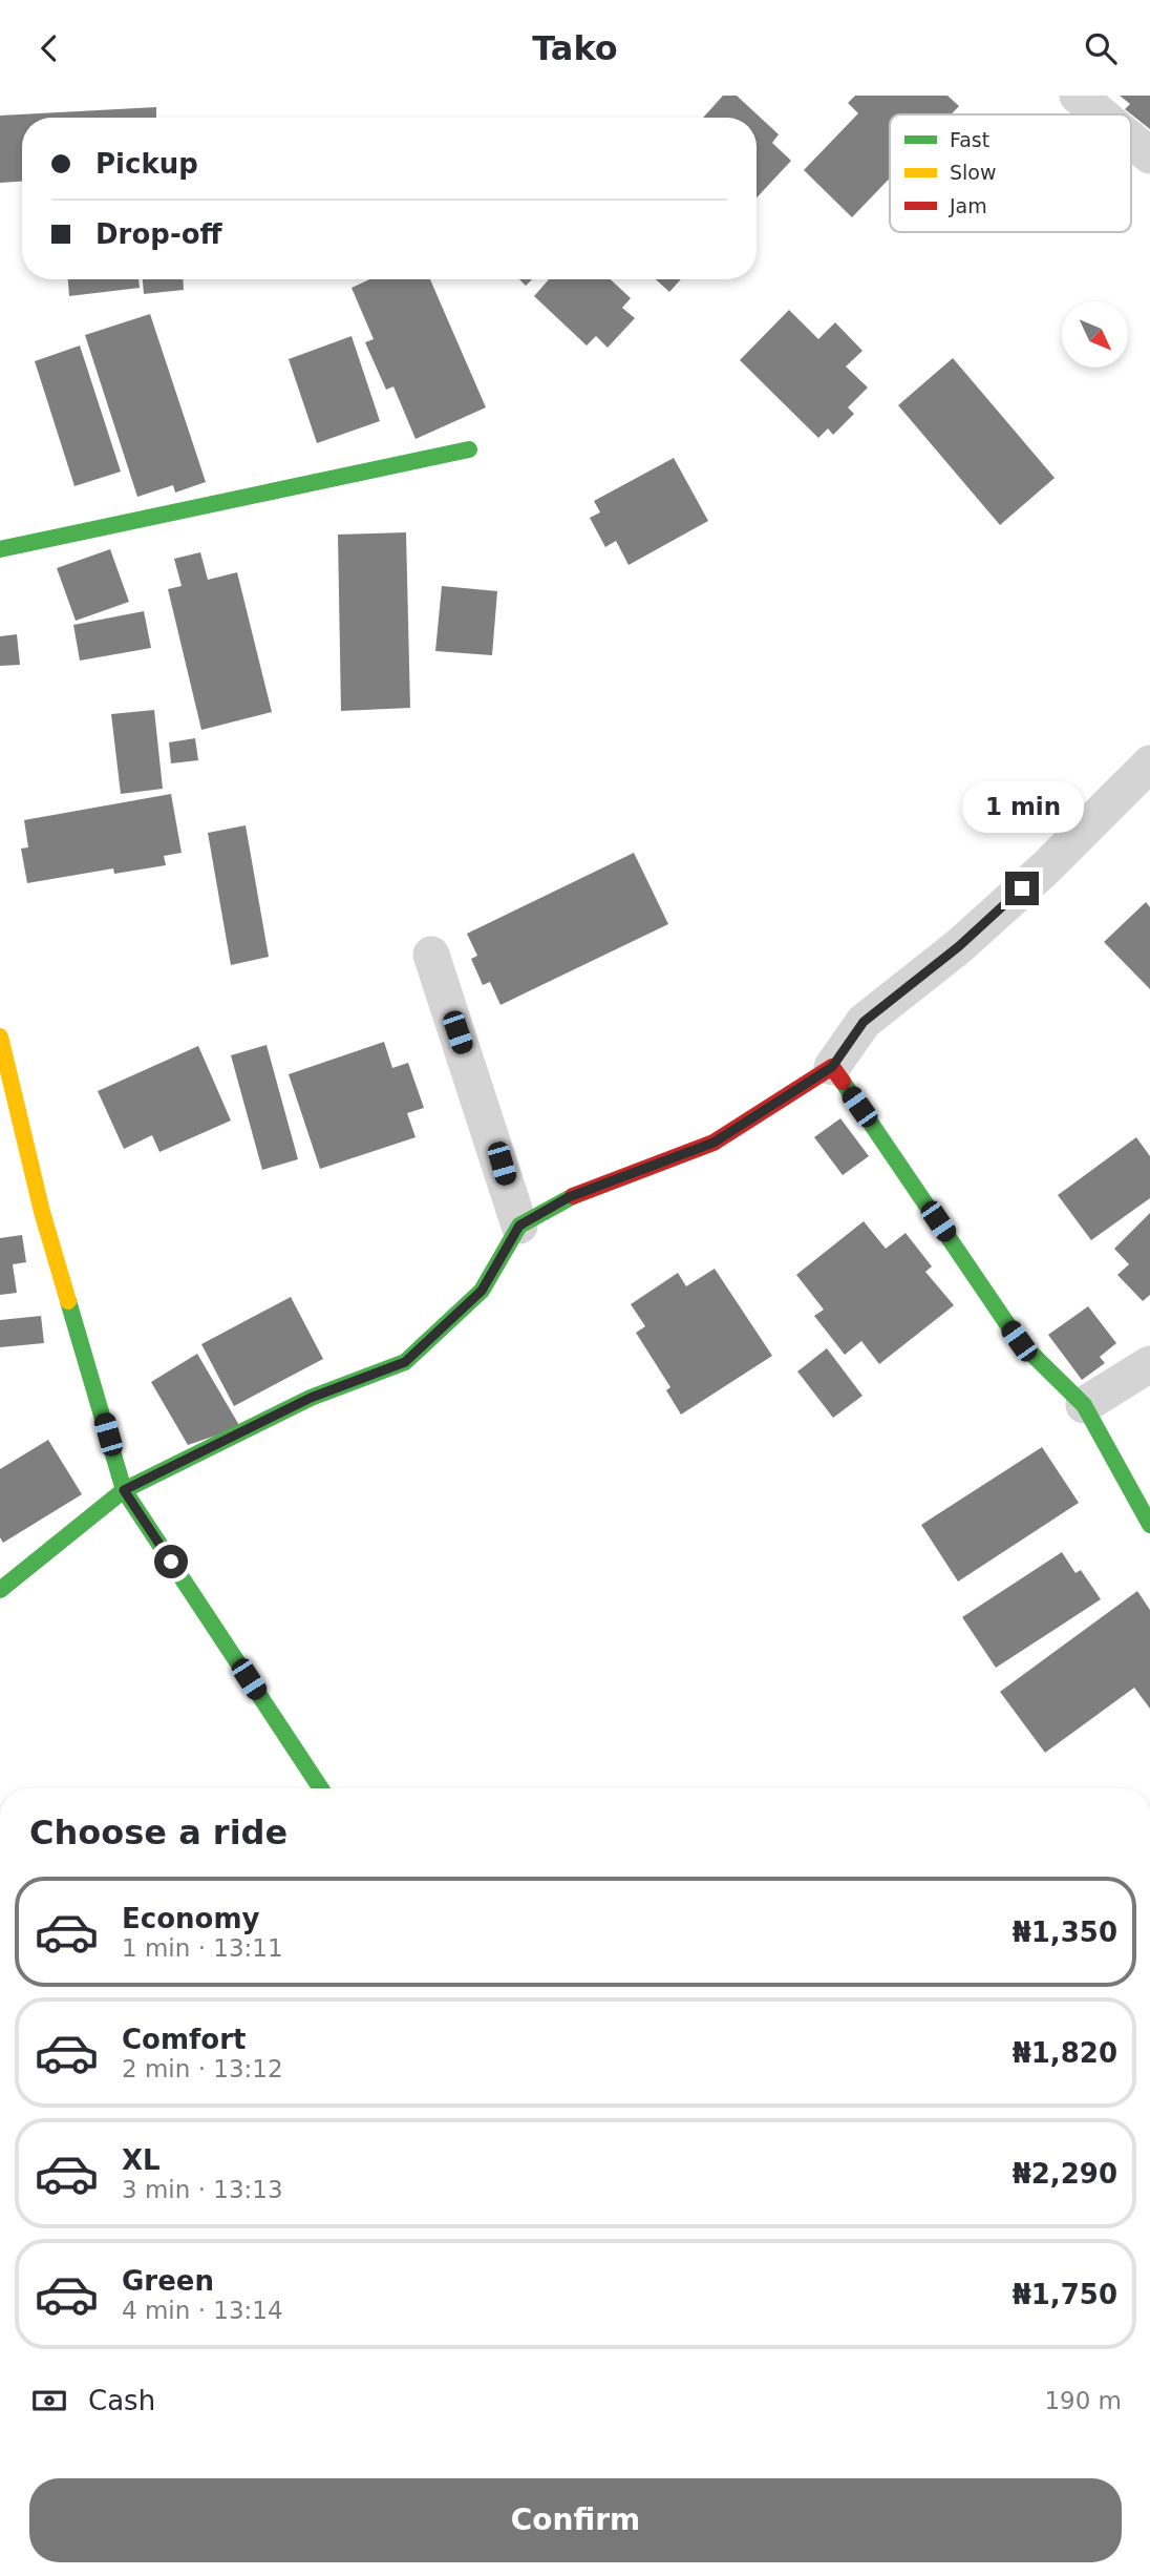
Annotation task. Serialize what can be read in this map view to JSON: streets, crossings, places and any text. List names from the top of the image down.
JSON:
{
  "legend": ["Fast", "Slow", "Jam"],
  "north": "bottom right",
  "page": {
    "header": "Tako",
    "banner": ["Pickup", "Drop-off"],
    "bubble": "1 min",
    "heading": "Choose a ride",
    "list": [
      {
        "name": "Economy",
        "note": "1 min · 13:11",
        "value": "₦1,350"
      },
      {
        "name": "Comfort",
        "note": "2 min · 13:12",
        "value": "₦1,820"
      },
      {
        "name": "XL",
        "note": "3 min · 13:13",
        "value": "₦2,290"
      },
      {
        "name": "Green",
        "note": "4 min · 13:14",
        "value": "₦1,750"
      }
    ],
    "pay": ["Cash", "190 m"],
    "buttons": "Confirm"
  }
}
